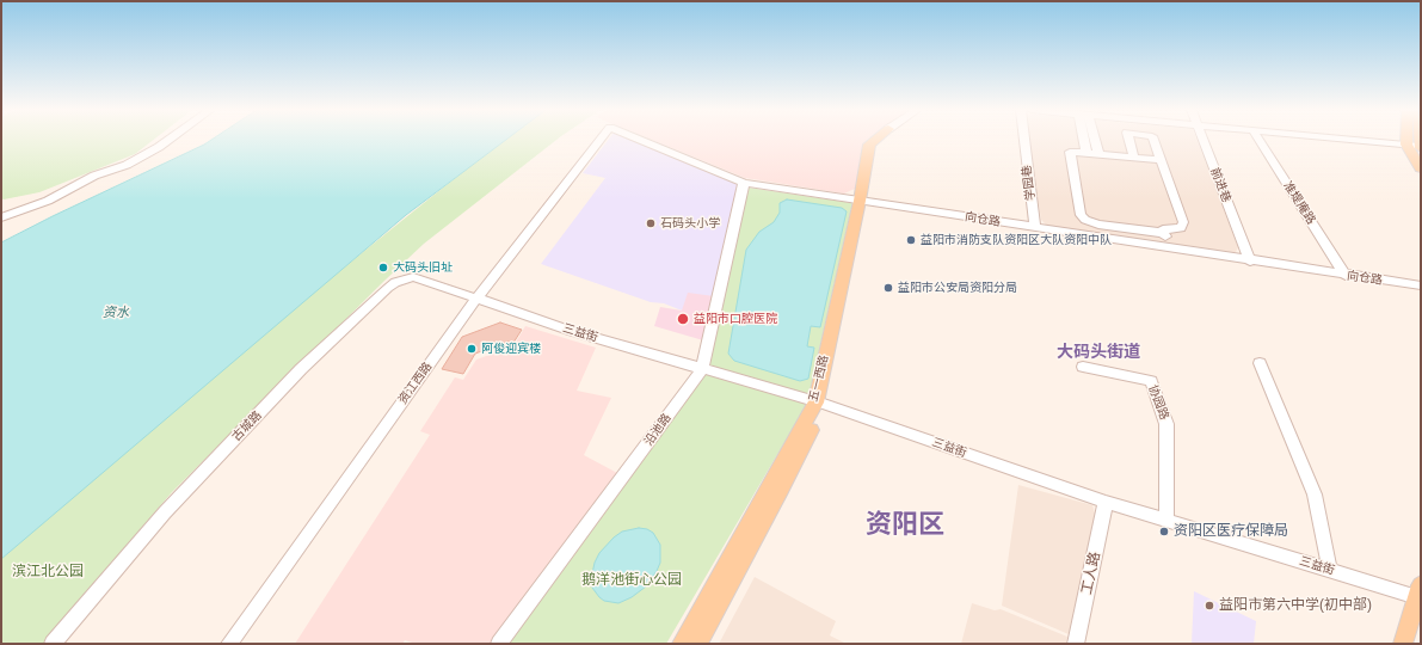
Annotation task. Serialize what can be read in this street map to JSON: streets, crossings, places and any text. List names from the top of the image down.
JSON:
{
  "streets": {
    "main road": ["五一西路"],
    "street": [
      "学园巷",
      "前进巷",
      "准堤庵路",
      "向仓路",
      "三益街",
      "资江西路",
      "协园路",
      "古城路",
      "沿池路",
      "工人路"
    ]
  },
  "crossings": [
    ["学园巷", "向仓路"],
    ["前进巷", "向仓路"],
    ["准堤庵路", "向仓路"],
    ["向仓路", "沿池路"],
    ["三益街", "五一西路"],
    ["三益街", "资江西路"],
    ["三益街", "协园路"],
    ["三益街", "古城路"],
    ["三益街", "沿池路"],
    ["三益街", "工人路"],
    ["资江西路", "古城路"]
  ],
  "districts": ["大码头街道", "资阳区"],
  "water": ["资水"],
  "parks": ["滨江北公园", "鹅洋池街心公园"],
  "places": [
    "石码头小学",
    "益阳市消防支队资阳区大队资阳中队",
    "大码头旧址",
    "益阳市公安局资阳分局",
    "益阳市口腔医院",
    "阿俊迎宾楼",
    "资阳区医疗保障局",
    "益阳市第六中学(初中部)"
  ]
}
